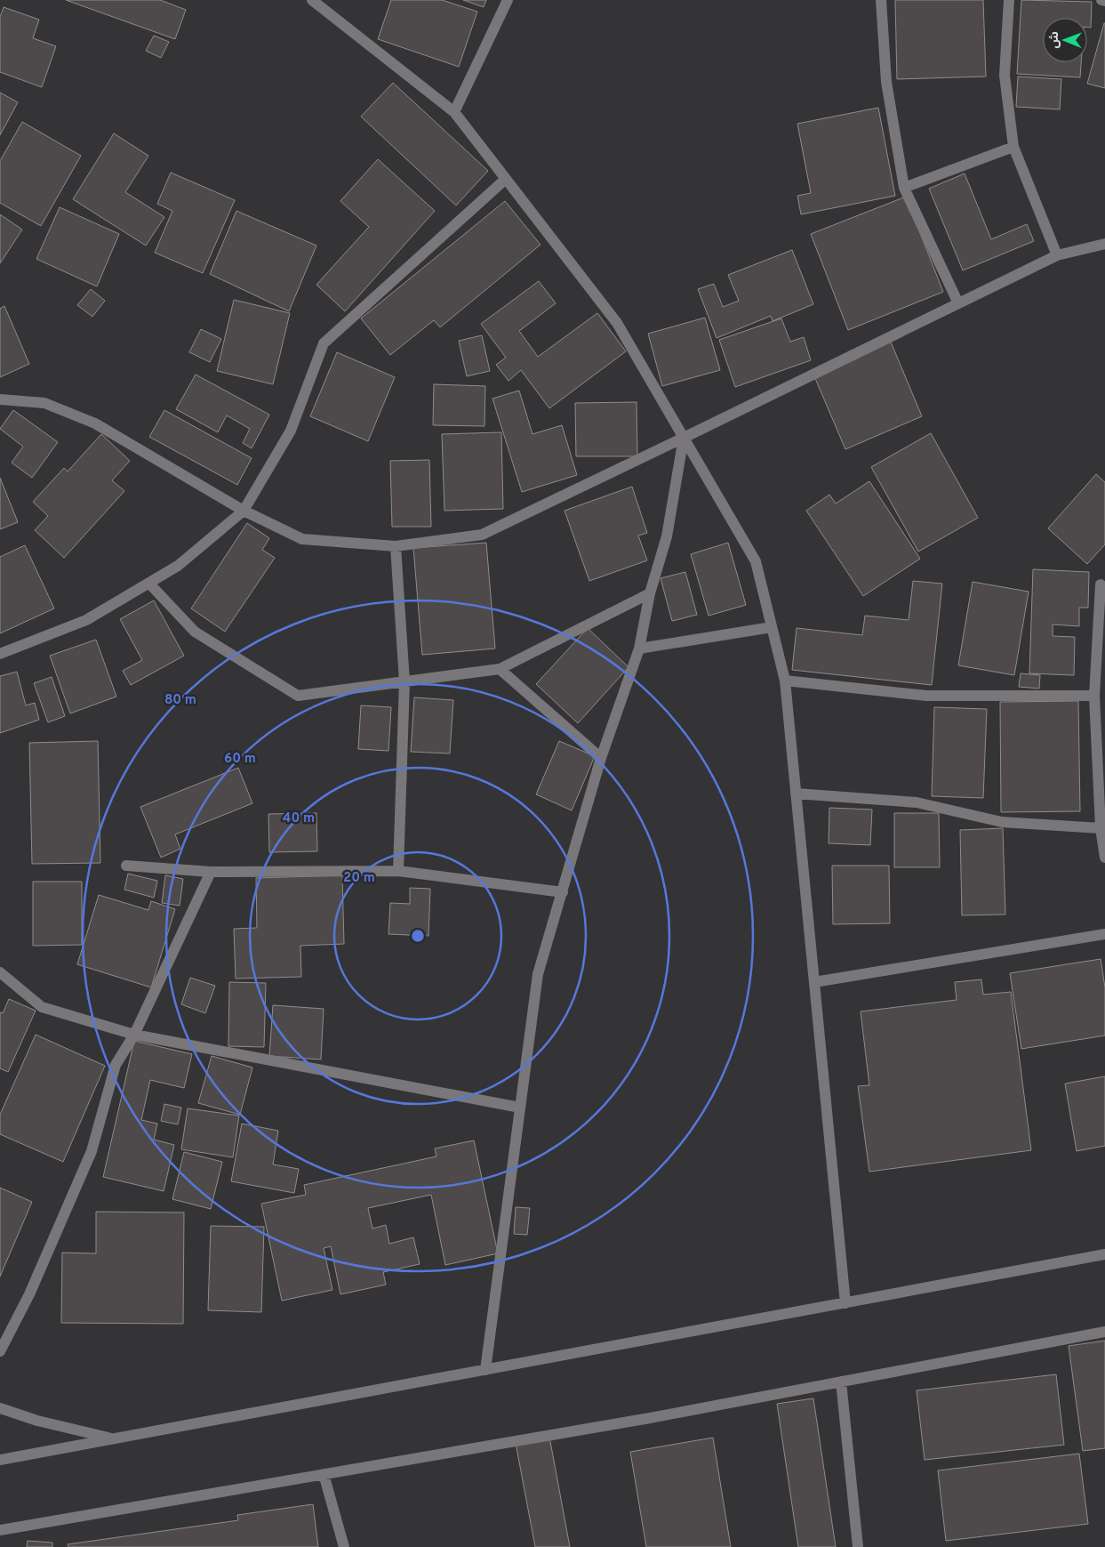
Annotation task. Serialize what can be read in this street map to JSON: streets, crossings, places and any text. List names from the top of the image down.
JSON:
{
  "north": "left",
  "rings": [
    "80 m",
    "60 m",
    "40 m",
    "20 m"
  ]
}
